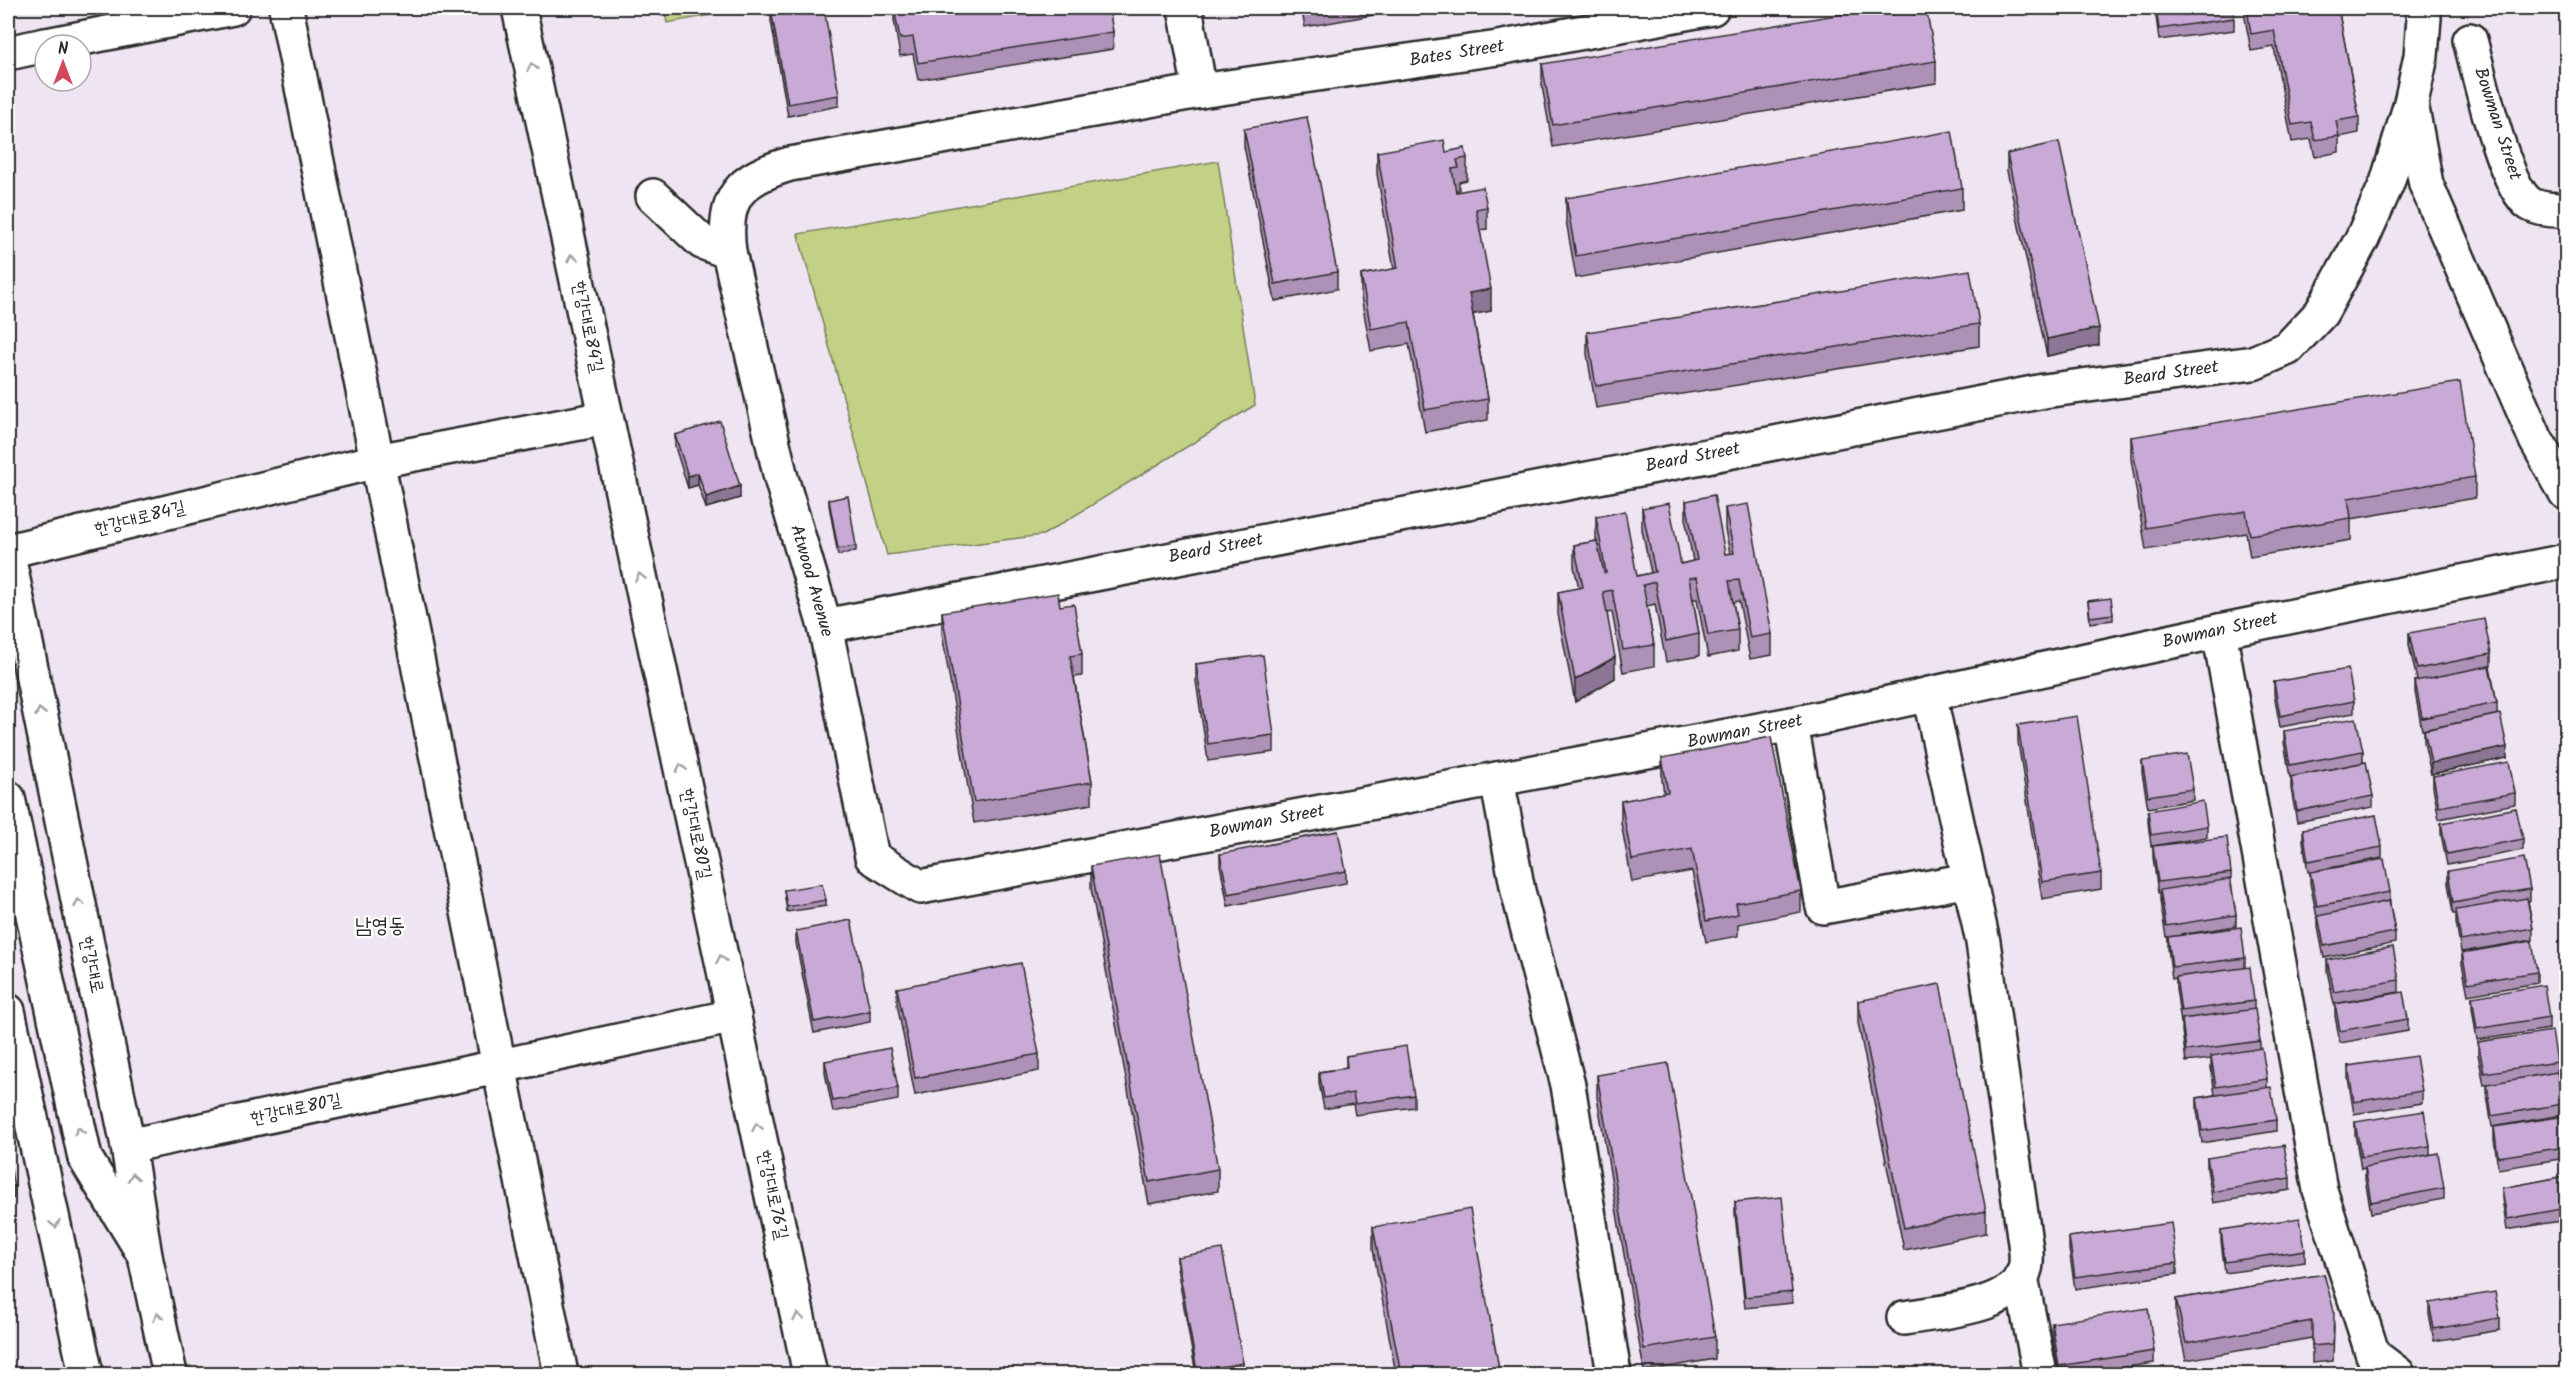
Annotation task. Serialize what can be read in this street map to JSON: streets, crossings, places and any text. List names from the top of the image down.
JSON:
{
  "streets": {
    "street": [
      "Bates Street",
      "Bowman Street",
      "한강대로84길",
      "Beard Street",
      "Atwood Avenue",
      "한강대로80길",
      "한강대로",
      "한강대로76길"
    ]
  },
  "crossings": [
    ["Bates Street", "Atwood Avenue"],
    ["Bowman Street", "Atwood Avenue"],
    ["한강대로84길", "한강대로80길"],
    ["한강대로84길", "한강대로"],
    ["Beard Street", "Atwood Avenue"],
    ["한강대로80길", "한강대로"],
    ["한강대로80길", "한강대로76길"]
  ],
  "districts": ["남영동"],
  "north": "top"
}
